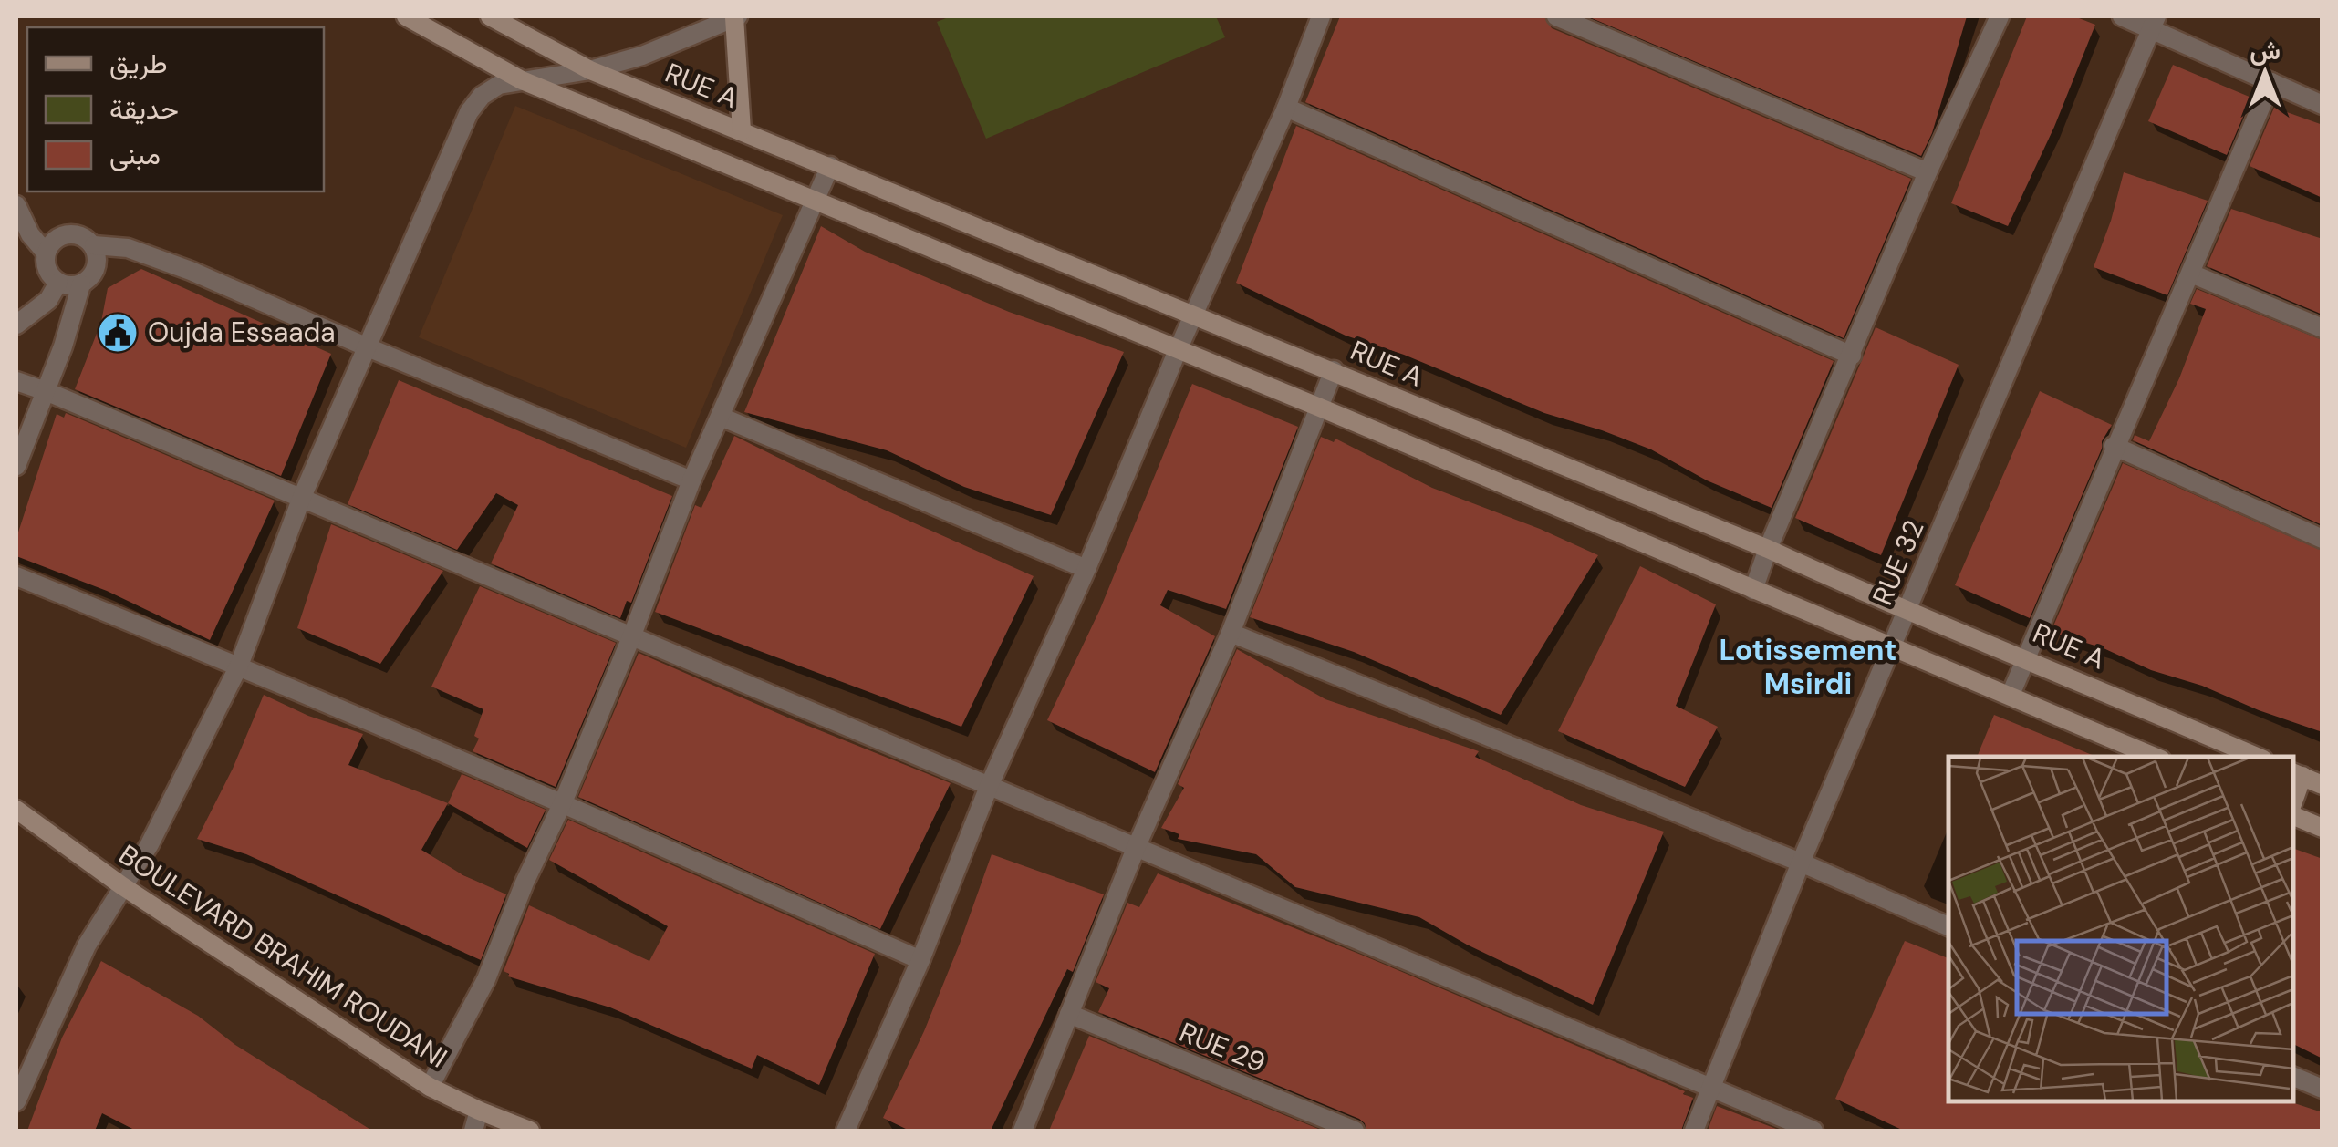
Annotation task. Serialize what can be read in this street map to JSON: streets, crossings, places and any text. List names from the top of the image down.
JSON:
{
  "streets": {
    "street": [
      "RUE A",
      "RUE 32",
      "BOULEVARD BRAHIM ROUDANI",
      "RUE 29"
    ]
  },
  "crossings": [
    ["RUE A", "RUE 32"]
  ],
  "districts": ["Lotissement Msirdi"],
  "places": {
    "public building": ["Oujda Essaada"]
  },
  "legend": ["طريق", "حديقة", "مبنى"],
  "north": "top"
}
